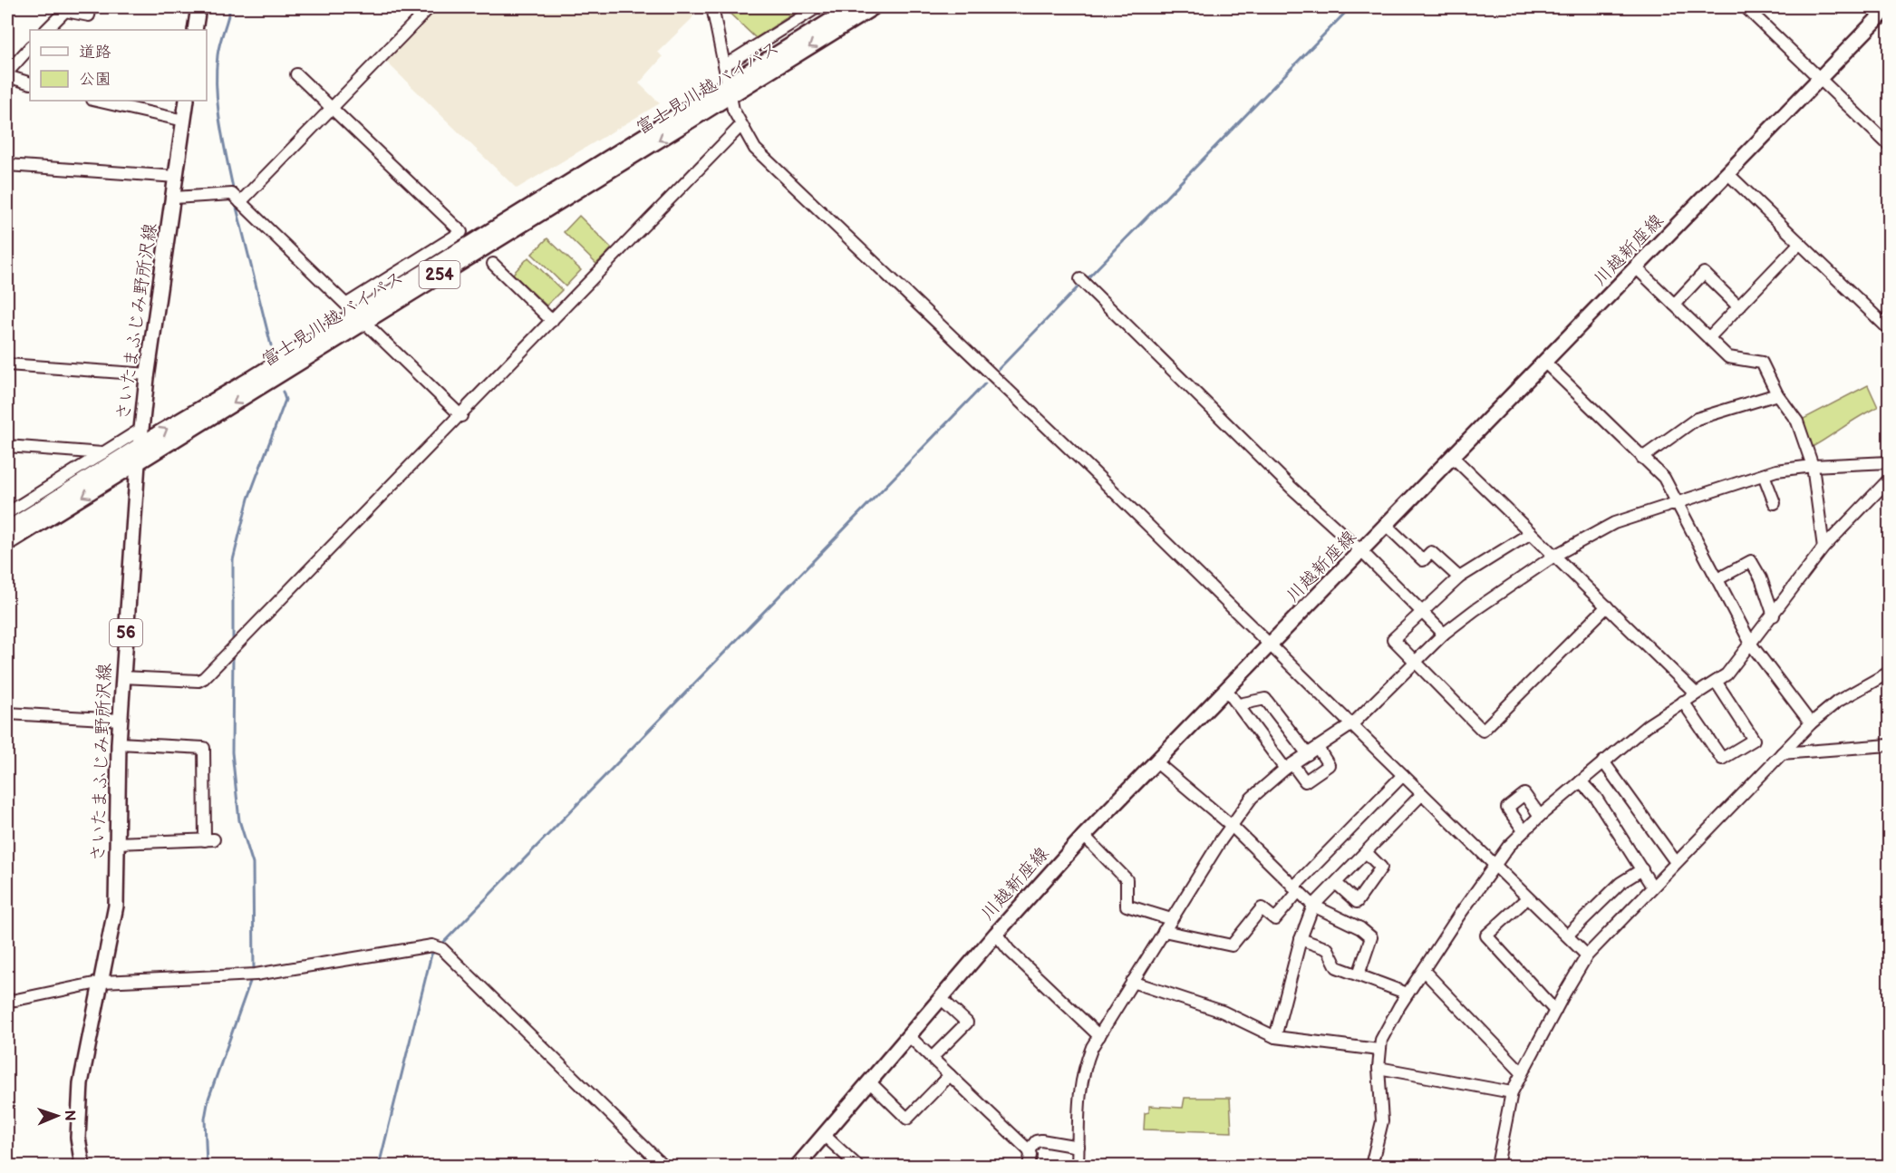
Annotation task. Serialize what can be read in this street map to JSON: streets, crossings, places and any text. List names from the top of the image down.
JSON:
{
  "streets": {
    "highway": ["富士見川越バイパス", "254"],
    "main road": ["川越新座線", "さいたまふじみ野所沢線", "56"]
  },
  "crossings": [
    ["富士見川越バイパス", "さいたまふじみ野所沢線"]
  ],
  "legend": ["道路", "公園"],
  "north": "right"
}
